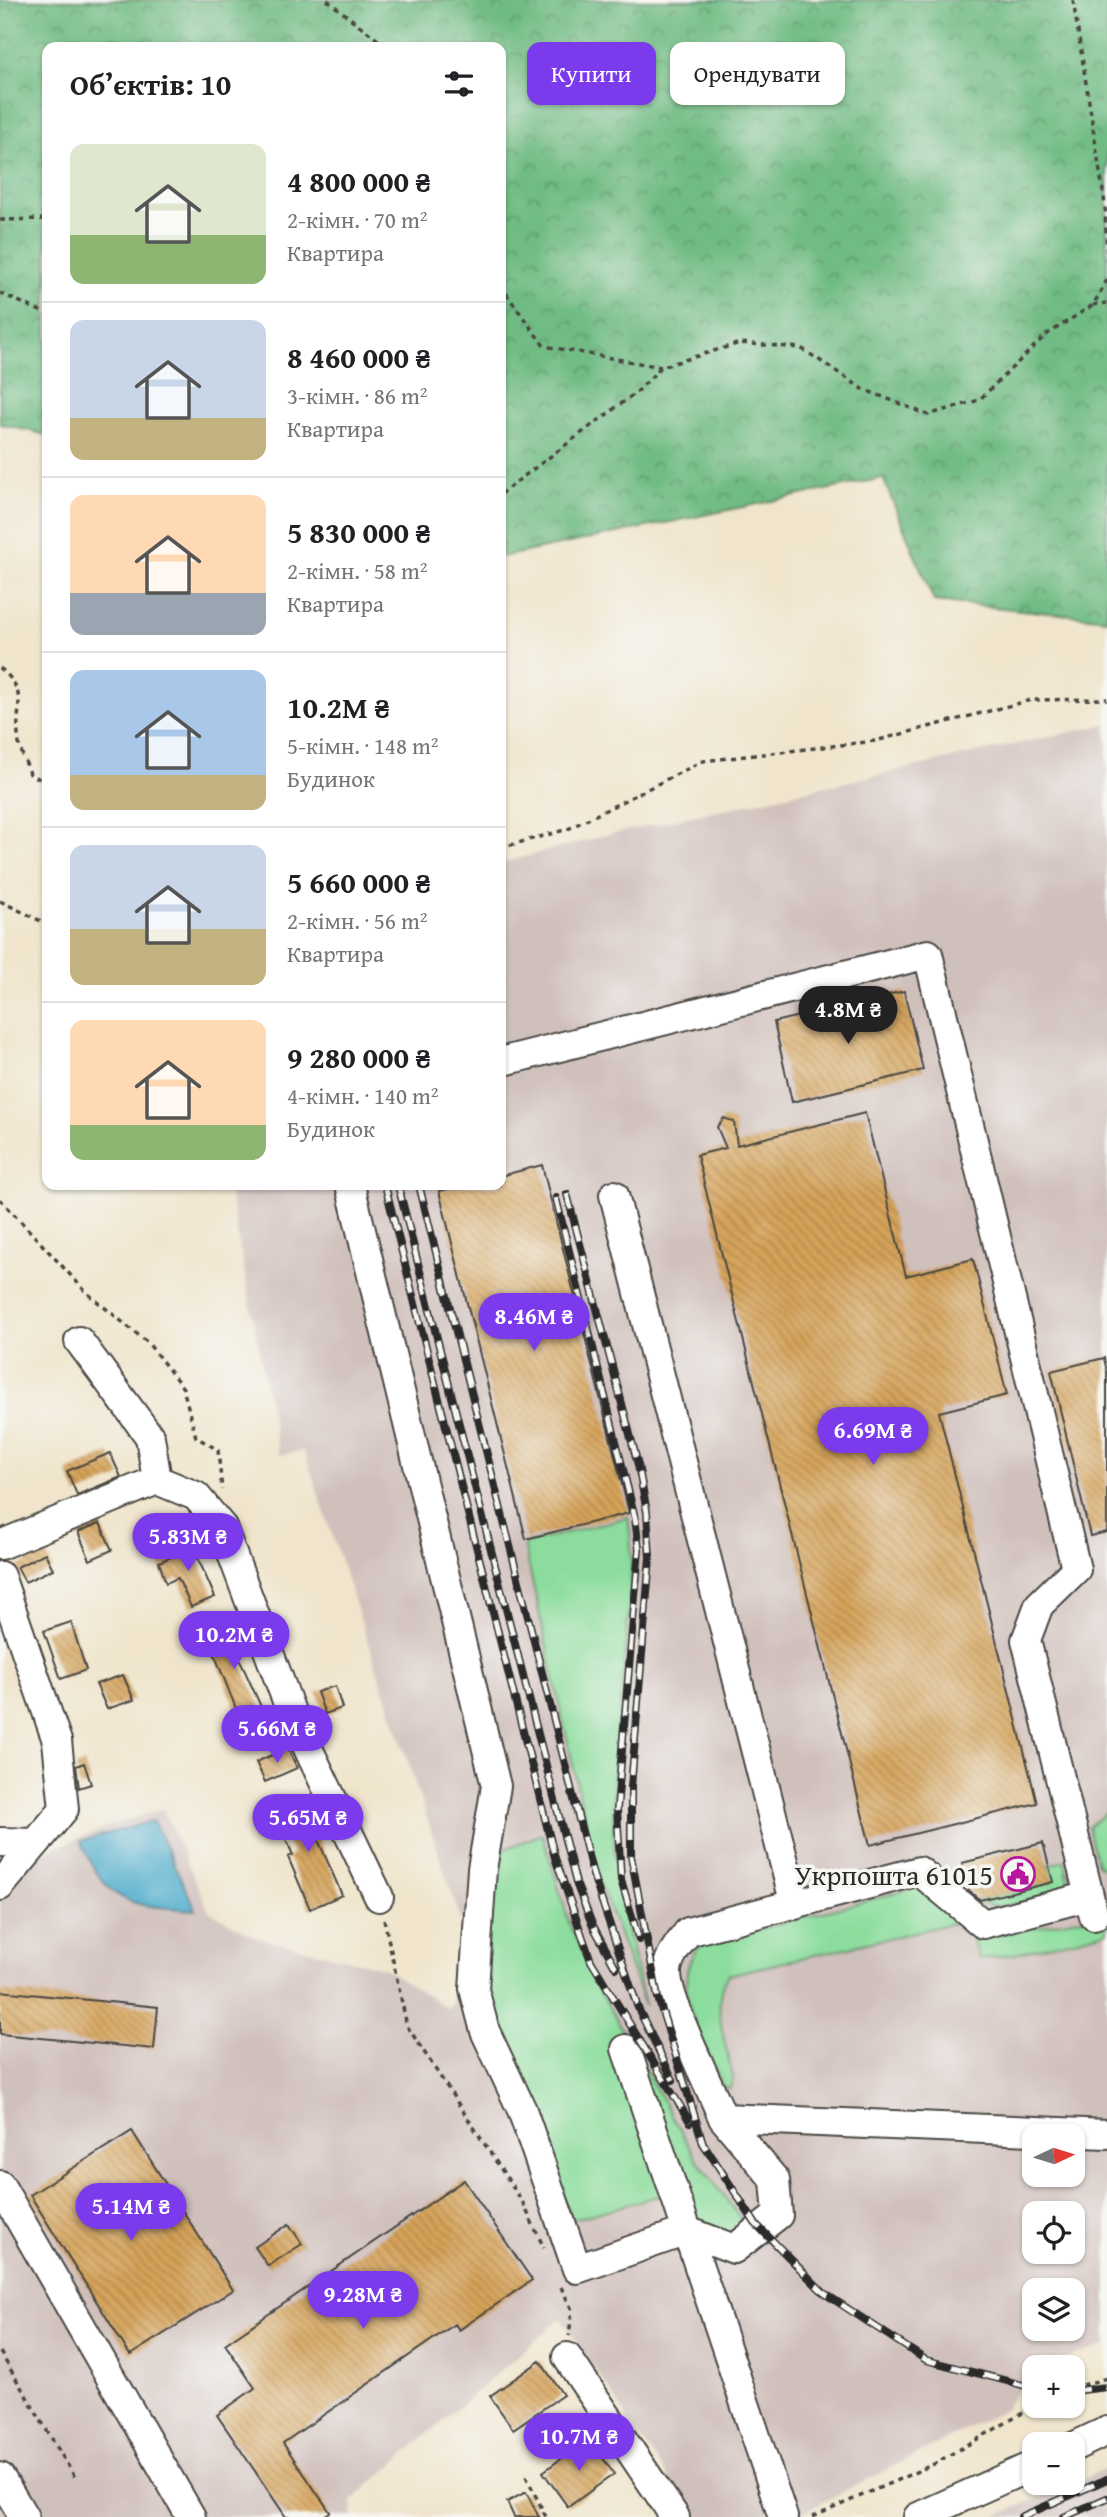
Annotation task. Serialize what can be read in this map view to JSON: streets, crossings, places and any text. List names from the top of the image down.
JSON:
{
  "places": {
    "public building": ["Укрпошта 61015"]
  },
  "north": "right",
  "page": {
    "chip": ["Купити", "Орендувати"],
    "heading": "Об’єктів: 10",
    "list": [
      {
        "name": "4 800 000 ₴",
        "note": "2-кімн. · 70 m² · Квартира"
      },
      {
        "name": "8 460 000 ₴",
        "note": "3-кімн. · 86 m² · Квартира"
      },
      {
        "name": "5 830 000 ₴",
        "note": "2-кімн. · 58 m² · Квартира"
      },
      {
        "name": "10.2M ₴",
        "note": "5-кімн. · 148 m² · Будинок"
      },
      {
        "name": "5 660 000 ₴",
        "note": "2-кімн. · 56 m² · Квартира"
      },
      {
        "name": "9 280 000 ₴",
        "note": "4-кімн. · 140 m² · Будинок"
      }
    ],
    "price": [
      "4.8M ₴",
      "8.46M ₴",
      "6.69M ₴",
      "5.83M ₴",
      "10.2M ₴",
      "5.66M ₴",
      "5.65M ₴",
      "5.14M ₴",
      "9.28M ₴",
      "10.7M ₴"
    ],
    "map_buttons": ["+", "−"]
  }
}
